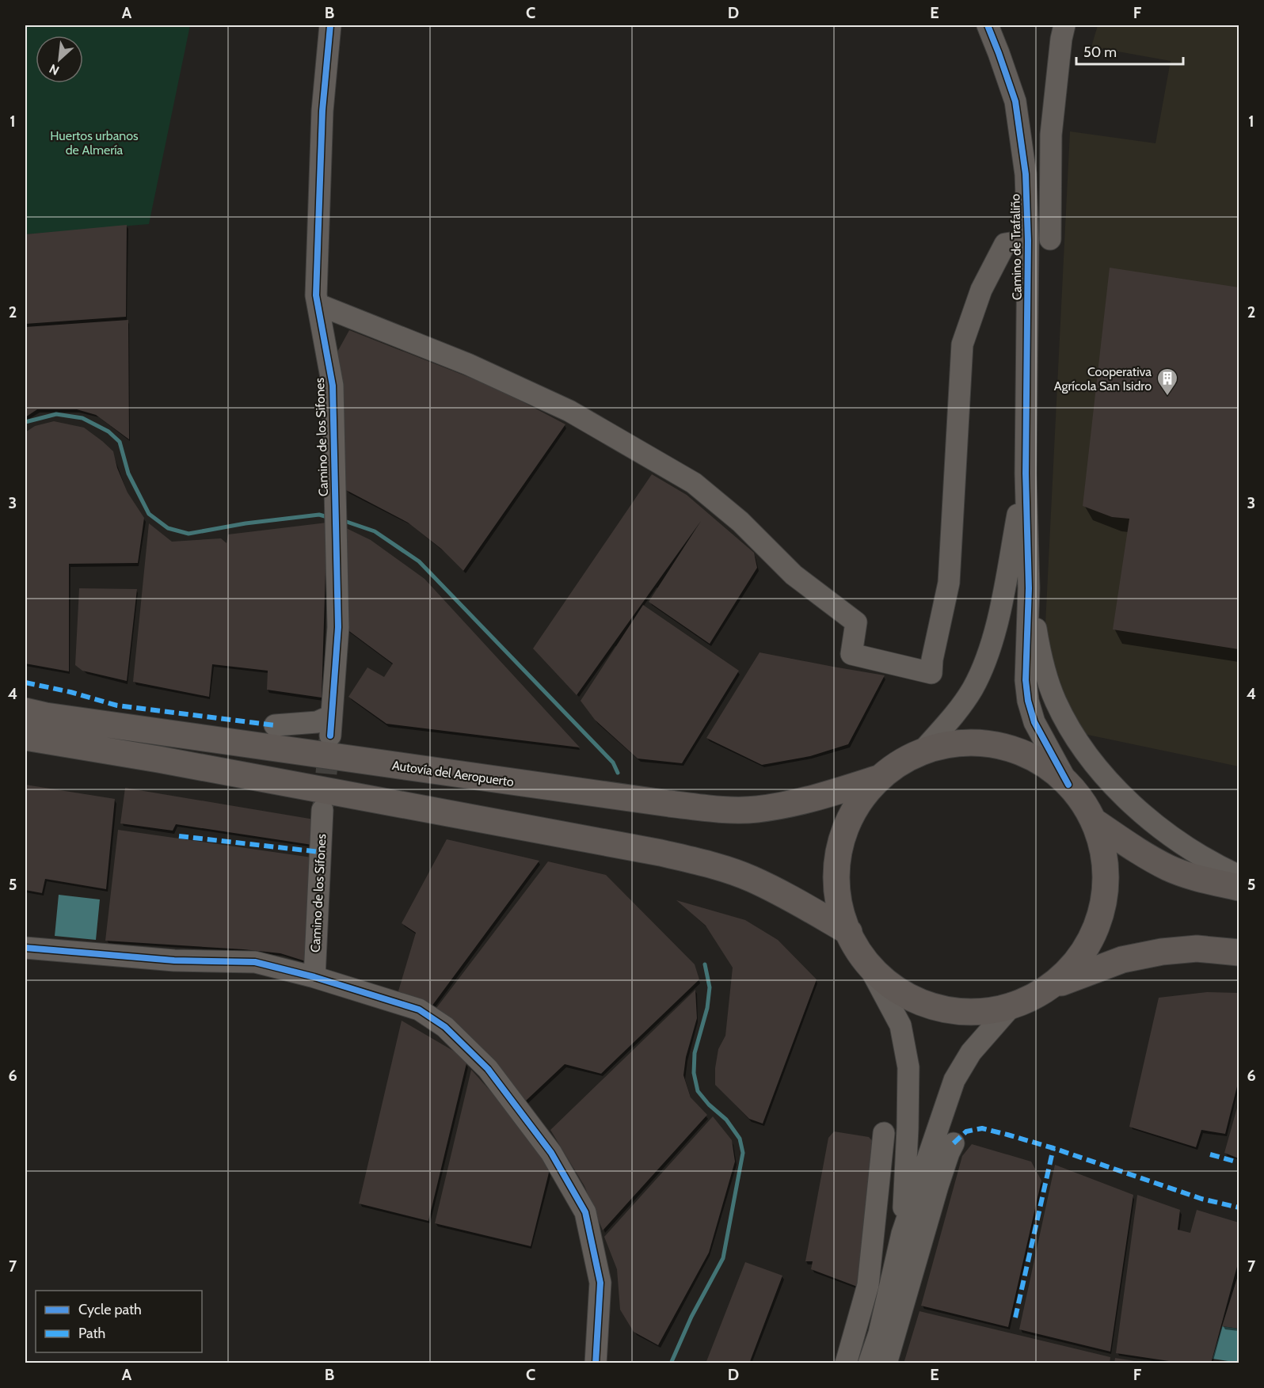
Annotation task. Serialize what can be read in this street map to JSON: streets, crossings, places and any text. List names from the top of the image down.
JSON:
{
  "streets": {
    "highway": ["Autovía del Aeropuerto"],
    "street": ["Camino de Trafaliño", "Camino de los Sifones"]
  },
  "parks": ["Huertos urbanos de Almería"],
  "places": {
    "building": ["Cooperativa Agrícola San Isidro"]
  },
  "legend": ["Cycle path", "Path"],
  "scale_bar": "50 m",
  "north": "bottom left",
  "grid": {
    "columns": [
      "A",
      "B",
      "C",
      "D",
      "E",
      "F"
    ],
    "rows": [
      "1",
      "2",
      "3",
      "4",
      "5",
      "6",
      "7"
    ]
  }
}
